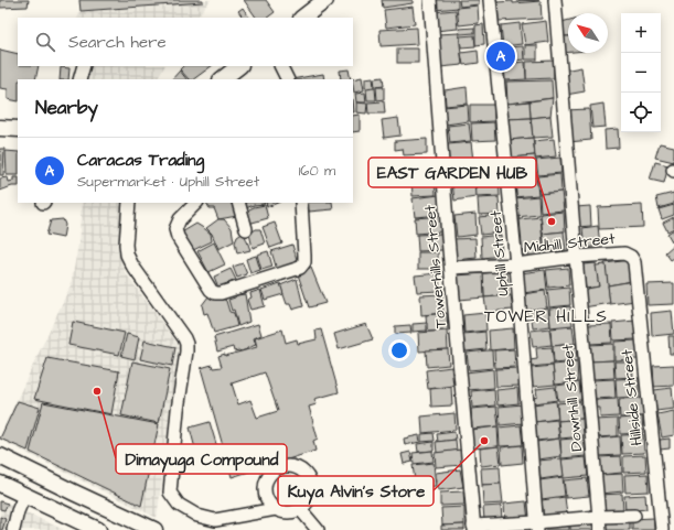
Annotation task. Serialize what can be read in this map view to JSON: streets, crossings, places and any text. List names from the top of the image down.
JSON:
{
  "streets": {
    "street": [
      "Midhill Street",
      "Uphill Street",
      "Towerhills Street",
      "Downhill Street",
      "Hillside Street"
    ]
  },
  "crossings": [
    ["Midhill Street", "Uphill Street"],
    ["Midhill Street", "Towerhills Street"],
    ["Midhill Street", "Downhill Street"],
    ["Midhill Street", "Hillside Street"]
  ],
  "districts": ["TOWER HILLS"],
  "places": ["EAST GARDEN HUB", "Dimayuga Compound", "Kuya Alvin’s Store"],
  "north": "top left",
  "page": {
    "map_buttons": ["+", "−"],
    "search": "Search here",
    "pins": "A",
    "heading": "Nearby",
    "list": [
      {
        "mark": "A",
        "name": "Caracas Trading",
        "note": "Supermarket · Uphill Street",
        "value": "160 m"
      }
    ]
  }
}
